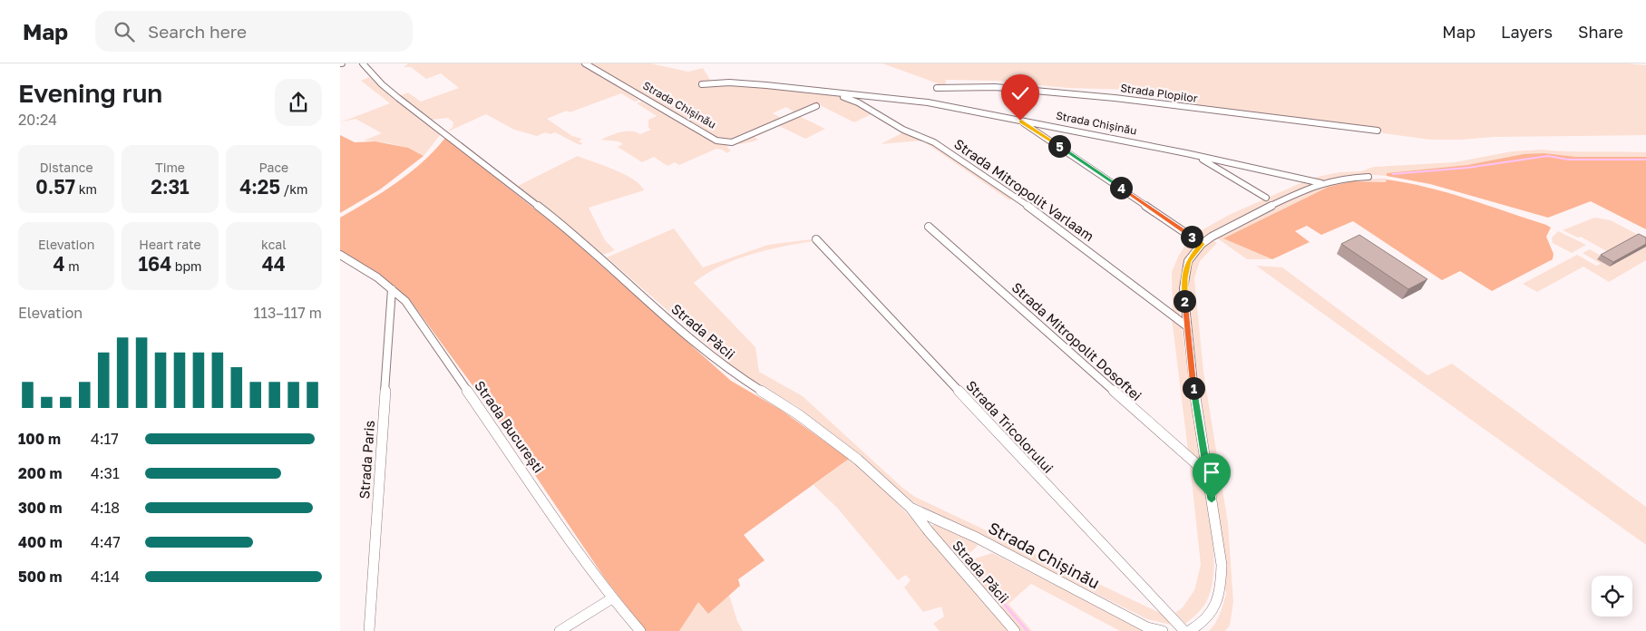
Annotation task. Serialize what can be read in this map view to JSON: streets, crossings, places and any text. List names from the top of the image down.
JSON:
{
  "streets": {
    "street": [
      "Strada Plopilor",
      "Strada Chișinău",
      "Strada Mitropolit Varlaam",
      "Strada Păcii",
      "Strada Mitropolit Dosoftei",
      "Strada București",
      "Strada Tricolorului",
      "Strada Paris"
    ]
  },
  "crossings": [
    ["Strada Chișinău", "Strada Mitropolit Varlaam"],
    ["Strada Chișinău", "Strada Păcii"],
    ["Strada Chișinău", "Strada Mitropolit Dosoftei"],
    ["Strada București", "Strada Paris"]
  ],
  "page": {
    "header": "Map",
    "search": "Search here",
    "nav": ["Map", "Layers", "Share"],
    "heading": ["Evening run", "20:24"],
    "pins": [
      "5",
      "4",
      "3",
      "2",
      "1"
    ],
    "stats": [
      ["Distance", "0.57 km"],
      ["Time", "2:31"],
      ["Pace", "4:25 /km"],
      ["Elevation", "4 m"],
      ["Heart rate", "164 bpm"],
      ["kcal", "44"]
    ],
    "chart": ["Elevation", "113–117 m"],
    "list": [
      {
        "name": "100 m",
        "note": "4:17"
      },
      {
        "name": "200 m",
        "note": "4:31"
      },
      {
        "name": "300 m",
        "note": "4:18"
      },
      {
        "name": "400 m",
        "note": "4:47"
      },
      {
        "name": "500 m",
        "note": "4:14"
      }
    ]
  }
}
